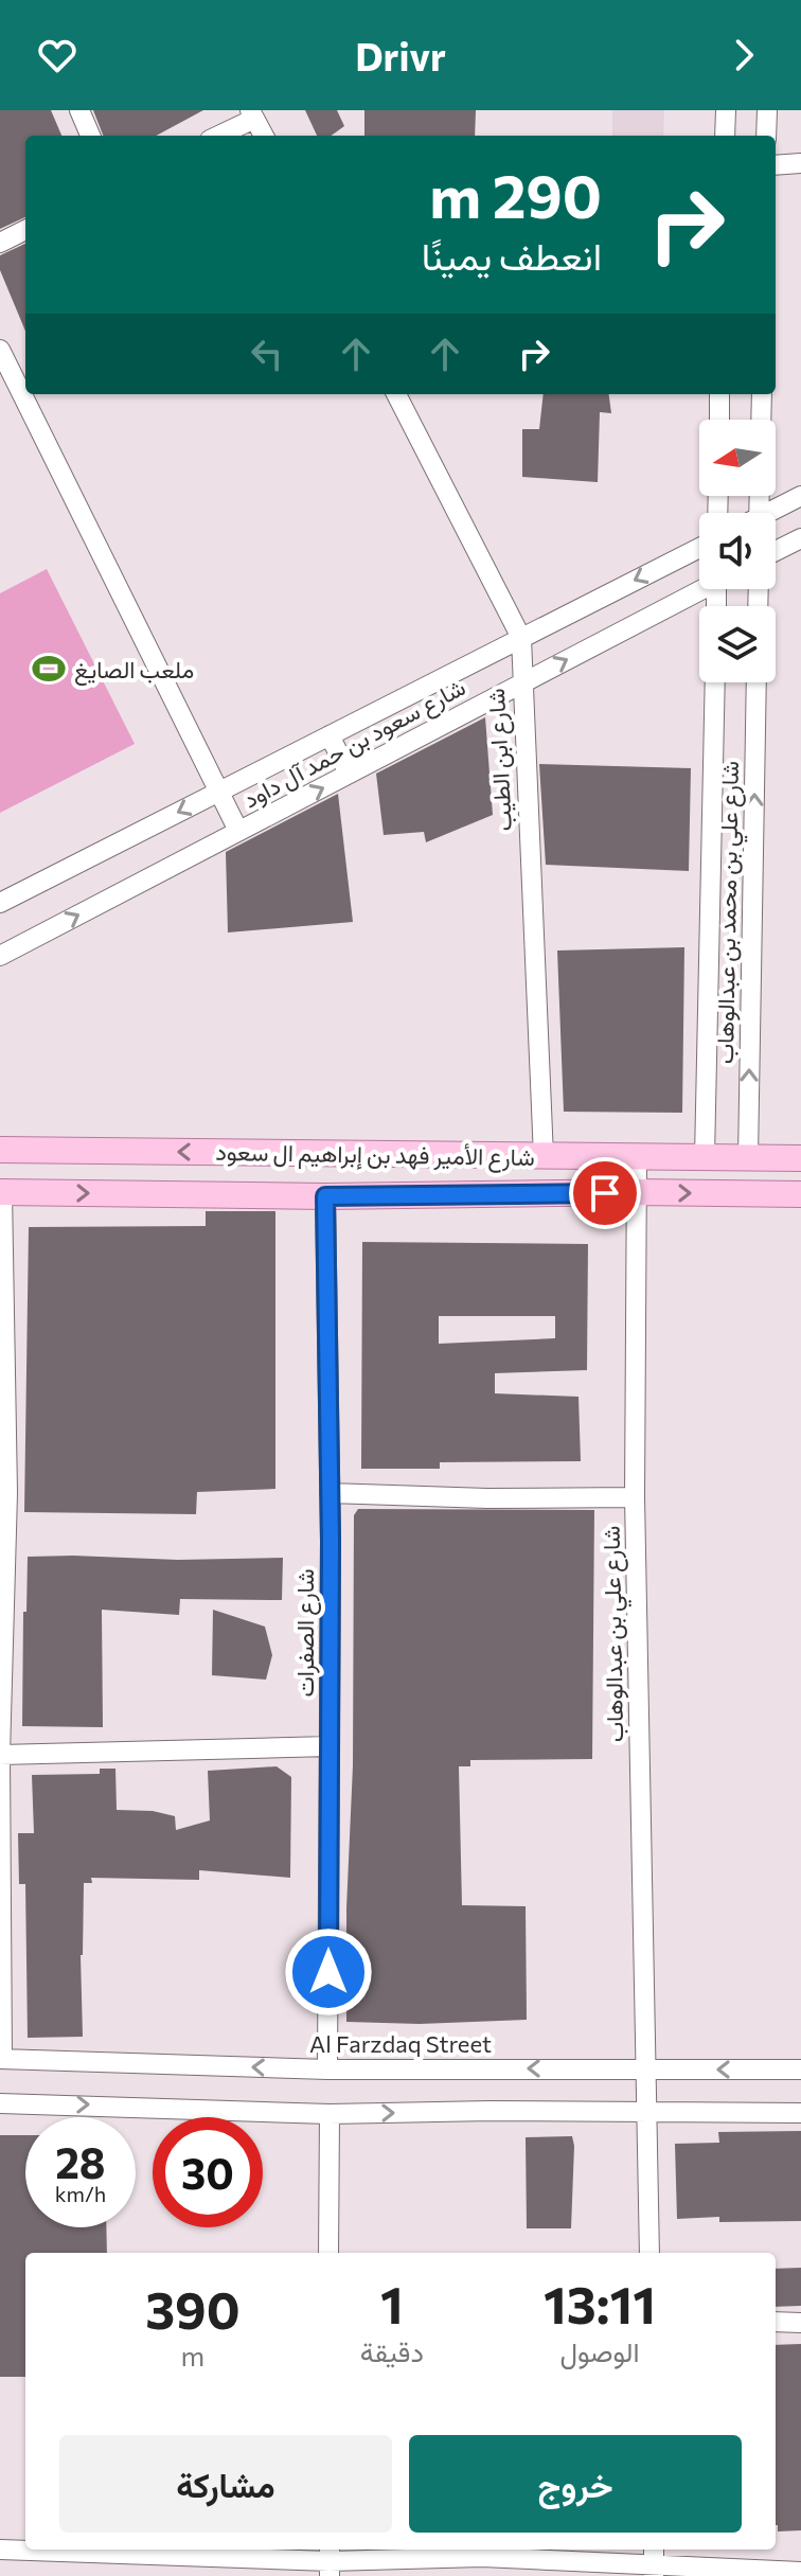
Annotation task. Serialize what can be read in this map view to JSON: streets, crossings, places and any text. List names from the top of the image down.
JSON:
{
  "streets": {
    "main road": ["شارع الأمير فهد بن إبراهيم ال سعود"],
    "street": [
      "شارع سعود بن حمد آل داود",
      "شارع ابن الطيب",
      "شارع علي بن محمد بن عبدالوهاب",
      "شارع الصفرات",
      "شارع علي بن عبدالوهاب",
      "Al Farzdaq Street"
    ]
  },
  "crossings": [
    ["شارع سعود بن حمد آل داود", "شارع ابن الطيب"],
    ["شارع ابن الطيب", "شارع الأمير فهد بن إبراهيم ال سعود"],
    ["شارع علي بن محمد بن عبدالوهاب", "شارع الأمير فهد بن إبراهيم ال سعود"],
    ["شارع الأمير فهد بن إبراهيم ال سعود", "شارع الصفرات"],
    ["شارع الأمير فهد بن إبراهيم ال سعود", "شارع علي بن عبدالوهاب"],
    ["شارع الصفرات", "Al Farzdaq Street"],
    ["شارع علي بن عبدالوهاب", "Al Farzdaq Street"]
  ],
  "places": {
    "sports": ["ملعب الصايغ"]
  },
  "north": "left",
  "page": {
    "header": "Drivr",
    "turn": ["290 m", "انعطف يمينًا"],
    "speed": "28 km/h",
    "limit": "30",
    "eta": [
      "13:11",
      "الوصول",
      "1",
      "دقيقة",
      "390",
      "m"
    ],
    "buttons": ["خروج", "مشاركة"]
  }
}
